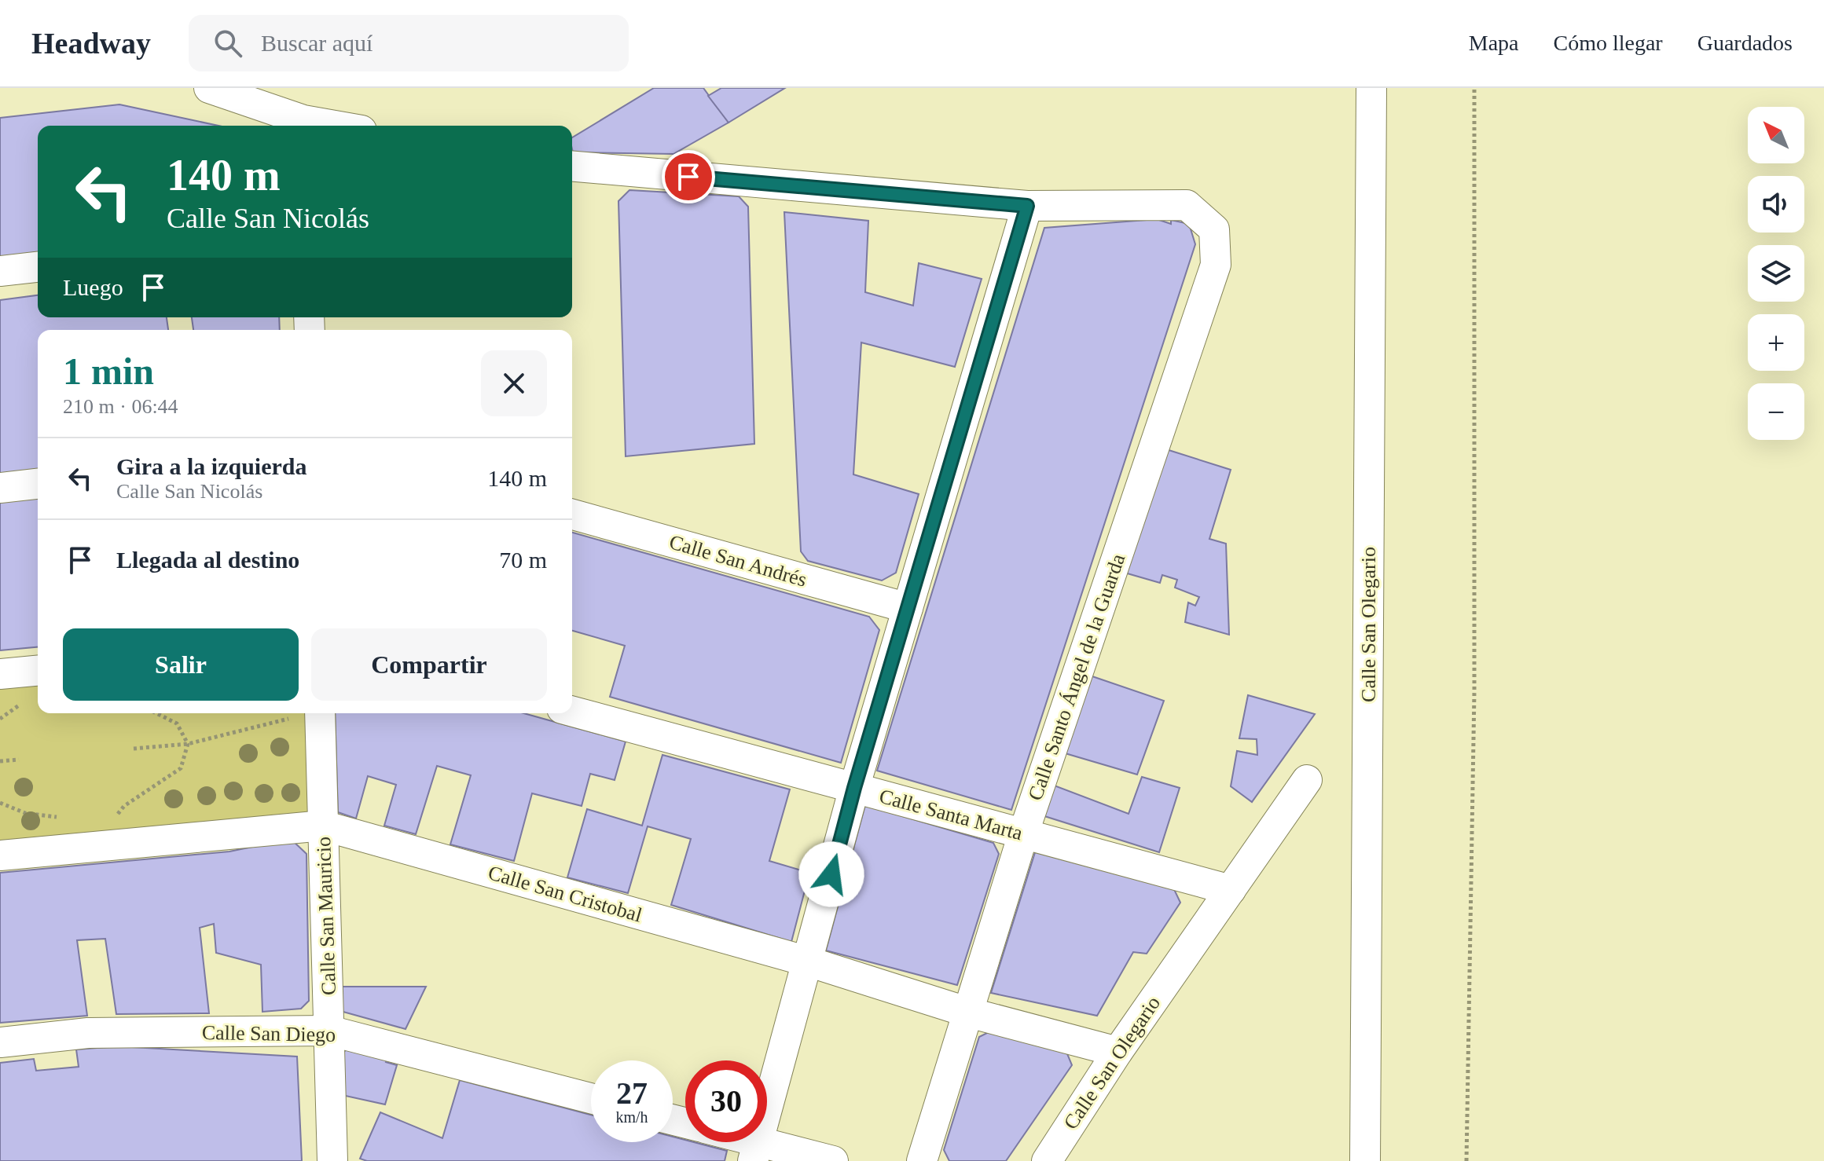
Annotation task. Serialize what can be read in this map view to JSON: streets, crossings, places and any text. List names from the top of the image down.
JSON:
{
  "streets": {
    "street": [
      "Calle San Andrés",
      "Calle San Olegario",
      "Calle Santo Ángel de la Guarda",
      "Calle Santa Marta",
      "Calle San Cristobal",
      "Calle San Mauricio",
      "Calle San Diego"
    ]
  },
  "crossings": [
    ["Calle San Olegario", "Calle Santa Marta"],
    ["Calle San Olegario", "Calle San Cristobal"],
    ["Calle Santo Ángel de la Guarda", "Calle Santa Marta"],
    ["Calle Santo Ángel de la Guarda", "Calle San Cristobal"],
    ["Calle San Cristobal", "Calle San Mauricio"],
    ["Calle San Mauricio", "Calle San Diego"]
  ],
  "north": "top left",
  "page": {
    "header": "Headway",
    "search": "Buscar aquí",
    "nav": ["Mapa", "Cómo llegar", "Guardados"],
    "map_buttons": ["+", "−"],
    "turn": ["140 m", "Calle San Nicolás"],
    "then": "Luego",
    "heading": ["1 min", "210 m · 06:44"],
    "list": [
      {
        "name": "Gira a la izquierda",
        "note": "Calle San Nicolás",
        "value": "140 m"
      },
      {
        "name": "Llegada al destino",
        "value": "70 m"
      }
    ],
    "buttons": ["Salir", "Compartir"],
    "speed": "27 km/h",
    "limit": "30"
  }
}
